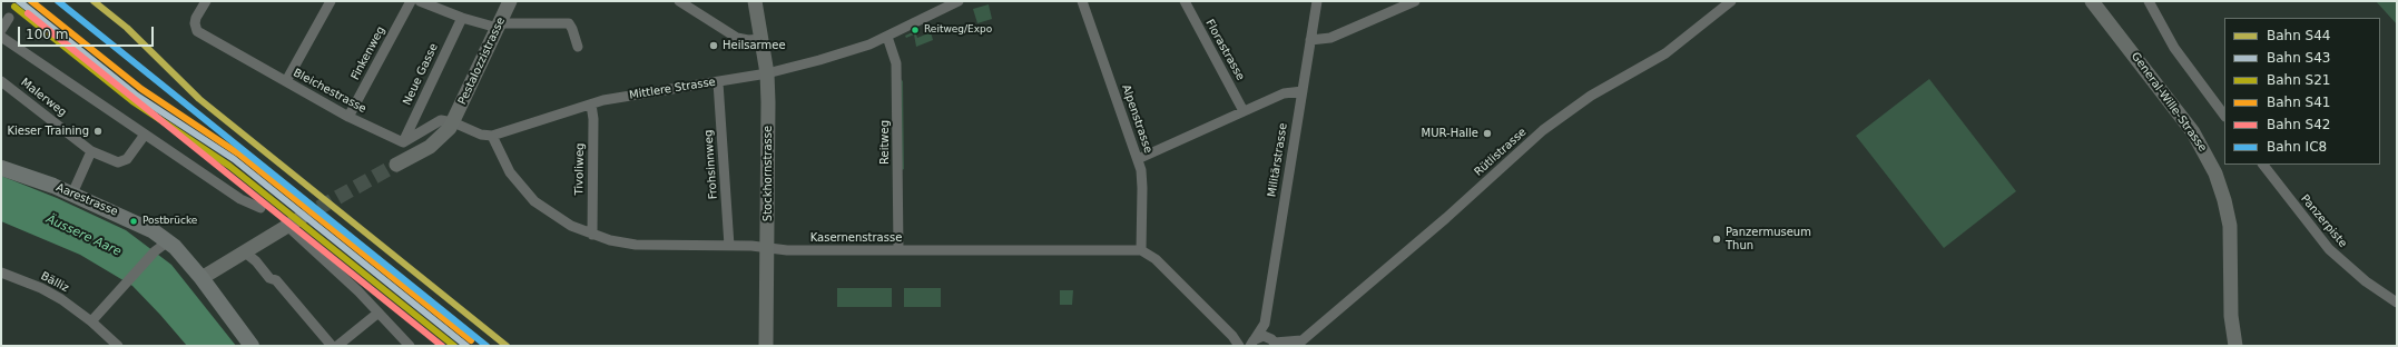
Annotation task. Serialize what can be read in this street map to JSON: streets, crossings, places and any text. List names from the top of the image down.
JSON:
{
  "streets": {
    "main road": ["Aarestrasse"],
    "street": [
      "Florastrasse",
      "Finkenweg",
      "Pestalozzistrasse",
      "Neue Gasse",
      "Mittlere Strasse",
      "Bleichestrasse",
      "Malerweg",
      "General-Wille-Strasse",
      "Alpenstrasse",
      "Reitweg",
      "Rütlistrasse",
      "Militärstrasse",
      "Frohsinnweg",
      "Tivoliweg",
      "Stockhornstrasse",
      "Panzerpiste",
      "Kasernenstrasse",
      "Bälliz"
    ]
  },
  "crossings": [
    ["Finkenweg", "Bleichestrasse"],
    ["Neue Gasse", "Bleichestrasse"],
    ["Mittlere Strasse", "Reitweg"],
    ["Mittlere Strasse", "Frohsinnweg"],
    ["Mittlere Strasse", "Tivoliweg"],
    ["Mittlere Strasse", "Stockhornstrasse"],
    ["Mittlere Strasse", "Kasernenstrasse"],
    ["Alpenstrasse", "Kasernenstrasse"],
    ["Reitweg", "Kasernenstrasse"],
    ["Rütlistrasse", "Militärstrasse"],
    ["Frohsinnweg", "Kasernenstrasse"],
    ["Tivoliweg", "Kasernenstrasse"],
    ["Stockhornstrasse", "Kasernenstrasse"]
  ],
  "water": ["Äussere Aare"],
  "places": [
    "Reitweg/Expo",
    "Heilsarmee",
    "Kieser Training",
    "MUR-Halle",
    "Postbrücke",
    "Panzermuseum Thun"
  ],
  "lines": [
    "rail line S44",
    "rail line S43",
    "rail line S41",
    "rail line IC8",
    "rail line S21",
    "rail line S42"
  ],
  "legend": [
    "Bahn S44",
    "Bahn S43",
    "Bahn S21",
    "Bahn S41",
    "Bahn S42",
    "Bahn IC8"
  ],
  "scale_bar": "100 m"
}
